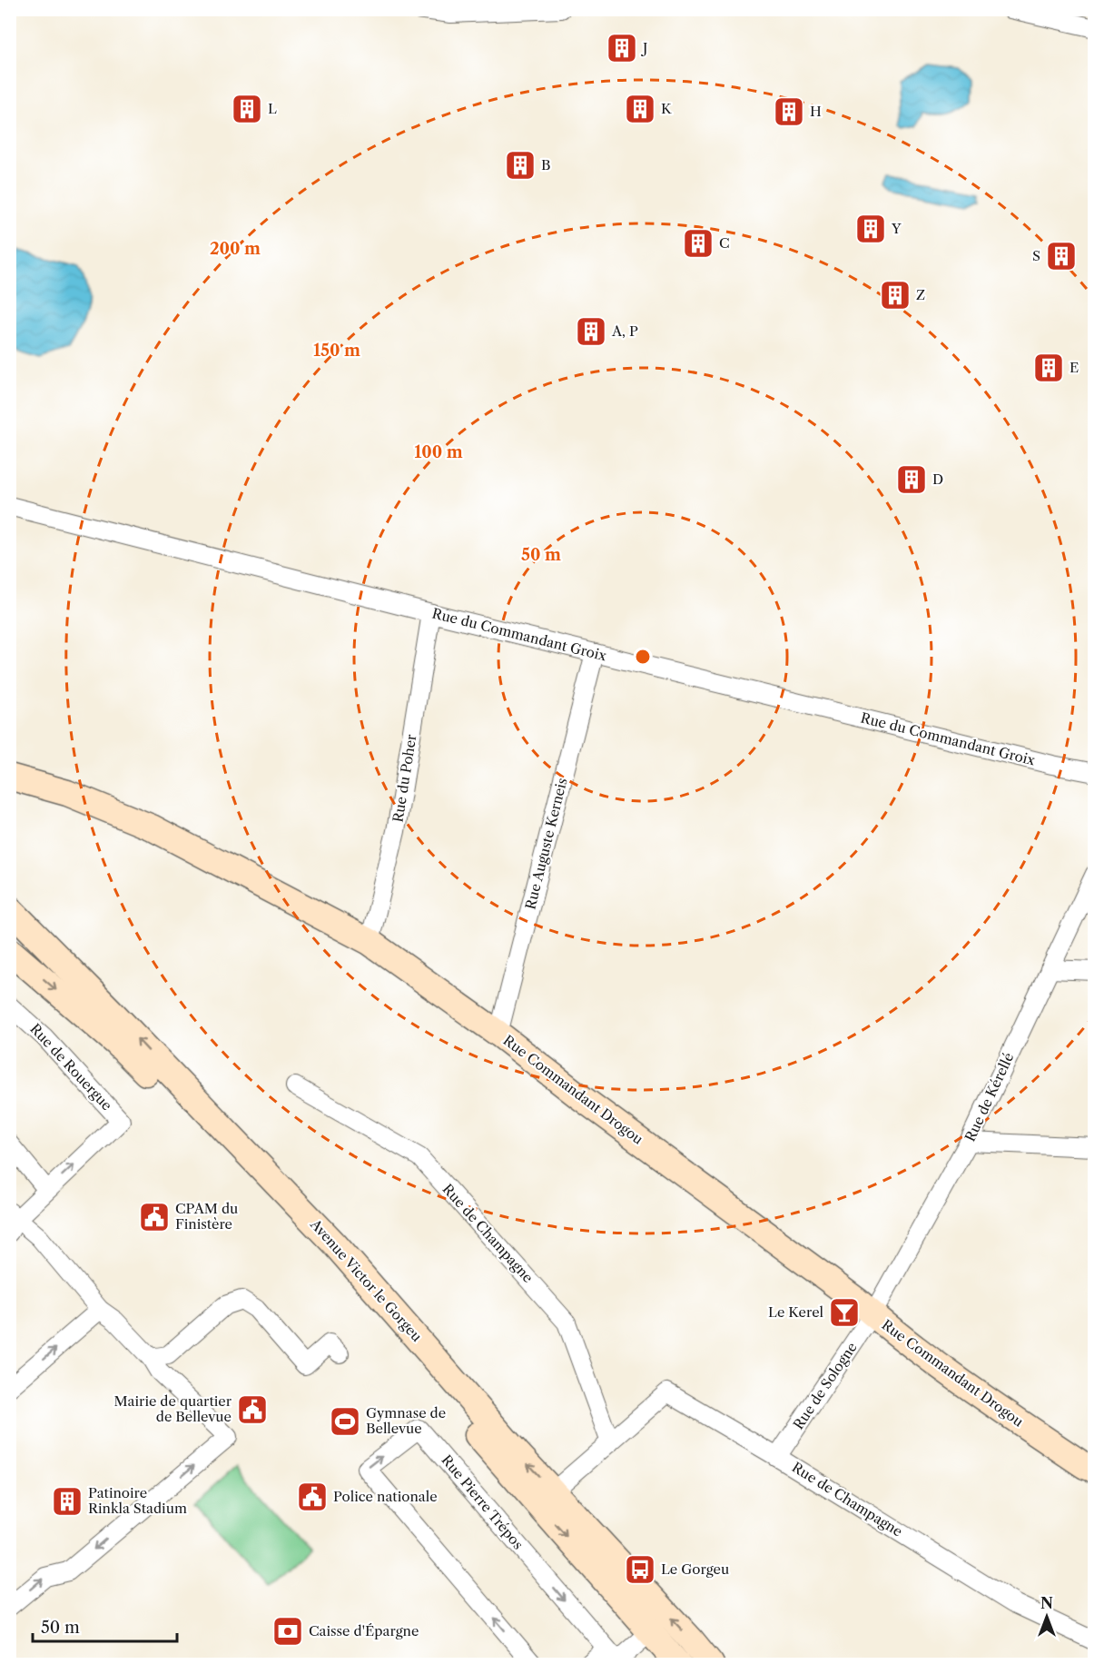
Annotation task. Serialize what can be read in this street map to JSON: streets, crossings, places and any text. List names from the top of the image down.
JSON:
{
  "streets": {
    "main road": ["Rue Commandant Drogou", "Avenue Victor le Gorgeu"],
    "street": [
      "Rue du Commandant Groix",
      "Rue du Poher",
      "Rue Auguste Kerneis",
      "Rue de Rouergue",
      "Rue de Kérellé",
      "Rue de Champagne",
      "Rue de Sologne",
      "Rue Pierre Trépos"
    ]
  },
  "crossings": [
    ["Rue du Commandant Groix", "Rue du Poher"],
    ["Rue du Commandant Groix", "Rue Auguste Kerneis"],
    ["Rue du Poher", "Rue Commandant Drogou"],
    ["Rue Auguste Kerneis", "Rue Commandant Drogou"],
    ["Rue Commandant Drogou", "Rue de Kérellé"],
    ["Rue Commandant Drogou", "Rue de Sologne"],
    ["Rue de Kérellé", "Rue de Sologne"],
    ["Rue de Champagne", "Avenue Victor le Gorgeu"],
    ["Rue de Champagne", "Rue de Sologne"],
    ["Avenue Victor le Gorgeu", "Rue Pierre Trépos"]
  ],
  "places": {
    "building": [
      "J",
      "L",
      "K",
      "H",
      "B",
      "Y",
      "C",
      "S",
      "Z",
      "A, P",
      "E",
      "D",
      "Patinoire Rinkla Stadium"
    ],
    "public building": ["CPAM du Finistère", "Mairie de quartier de Bellevue", "Police nationale"],
    "bar": ["Le Kerel"],
    "sports": ["Gymnase de Bellevue"],
    "bus stop": ["Le Gorgeu"],
    "bank": ["Caisse d'Épargne"]
  },
  "scale_bar": "50 m",
  "north": "top",
  "rings": [
    "200 m",
    "150 m",
    "100 m",
    "50 m"
  ]
}
